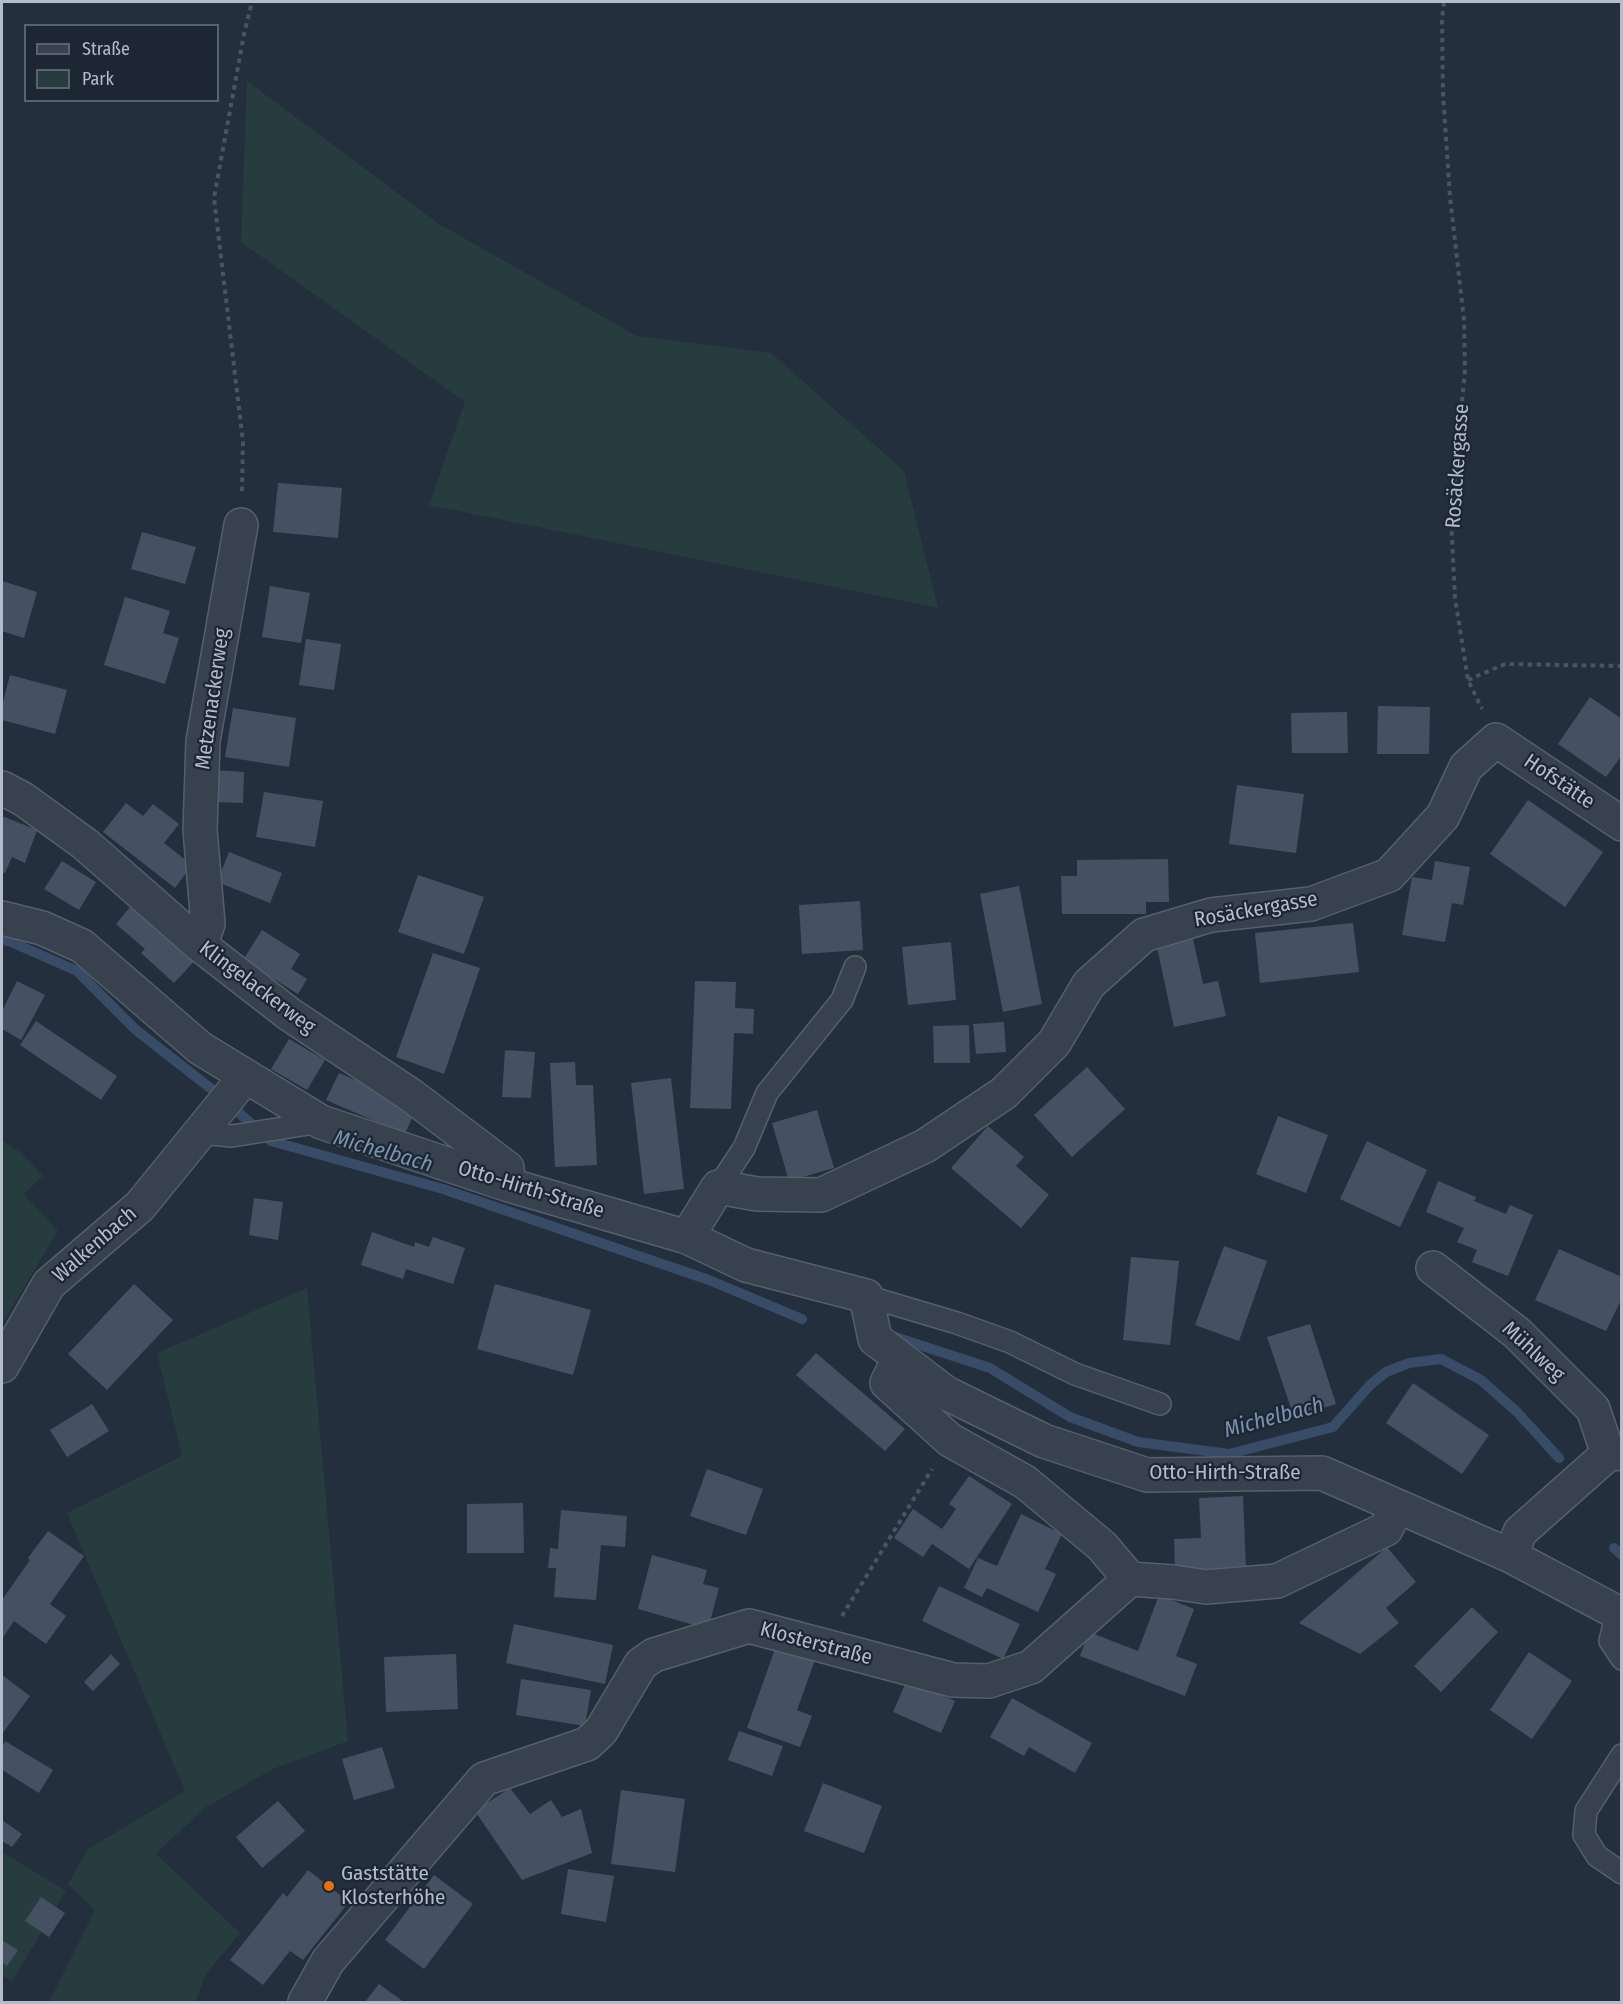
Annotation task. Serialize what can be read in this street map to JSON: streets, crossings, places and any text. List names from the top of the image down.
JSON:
{
  "streets": {
    "street": [
      "Rosäckergasse",
      "Metzenackerweg",
      "Hofstätte",
      "Klingelackerweg",
      "Otto-Hirth-Straße",
      "Walkenbach",
      "Mühlweg",
      "Klosterstraße"
    ]
  },
  "crossings": [
    ["Rosäckergasse", "Hofstätte"],
    ["Metzenackerweg", "Klingelackerweg"],
    ["Klingelackerweg", "Otto-Hirth-Straße"],
    ["Otto-Hirth-Straße", "Walkenbach"],
    ["Otto-Hirth-Straße", "Mühlweg"]
  ],
  "water": ["Michelbach"],
  "places": ["Gaststätte Klosterhöhe"],
  "legend": ["Straße", "Park"]
}
